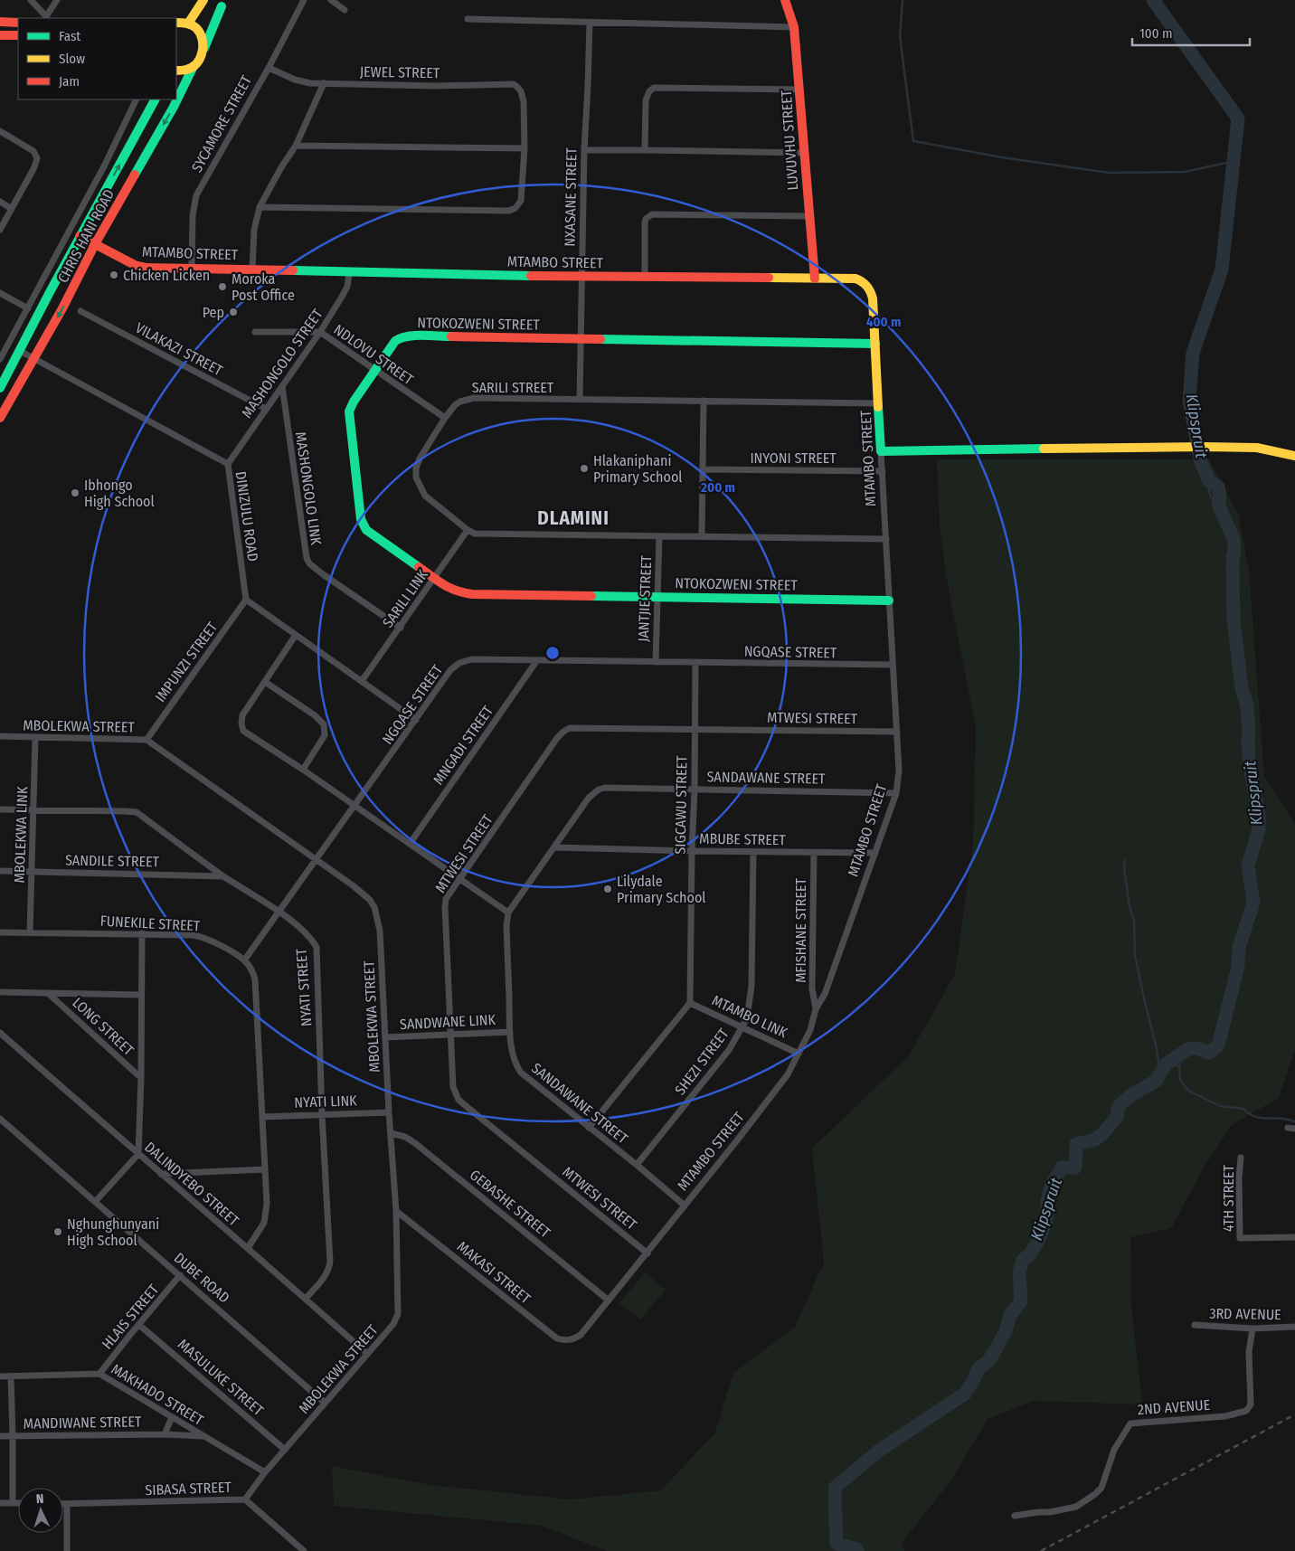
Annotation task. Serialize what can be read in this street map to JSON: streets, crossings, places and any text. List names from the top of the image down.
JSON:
{
  "streets": {
    "street": [
      "JEWEL STREET",
      "SYCAMORE STREET",
      "LUVUVHU STREET",
      "NXASANE STREET",
      "CHRIS HANI ROAD",
      "MTAMBO STREET",
      "NTOKOZWENI STREET",
      "VILAKAZI STREET",
      "NDLOVU STREET",
      "MASHONGOLO STREET",
      "SARILI STREET",
      "INYONI STREET",
      "MASHONGOLO LINK",
      "DINIZULU ROAD",
      "SARILI LINK",
      "JANTJIE STREET",
      "NGQASE STREET",
      "IMPUNZI STREET",
      "MTWESI STREET",
      "MBOLEKWA STREET",
      "MNGADI STREET",
      "SANDAWANE STREET",
      "SIGCAWU STREET",
      "MBOLEKWA LINK",
      "MBUBE STREET",
      "SANDILE STREET",
      "FUNEKILE STREET",
      "MFISHANE STREET",
      "NYATI STREET",
      "MTAMBO LINK",
      "SANDWANE LINK",
      "LONG STREET",
      "SHEZI STREET",
      "NYATI LINK",
      "DALINDYEBO STREET",
      "4TH STREET",
      "GEBASHE STREET",
      "MAKASI STREET",
      "DUBE ROAD",
      "3RD AVENUE",
      "HLAIS STREET",
      "MASULUKE STREET",
      "MAKHADO STREET",
      "2ND AVENUE",
      "MANDIWANE STREET",
      "SIBASA STREET"
    ]
  },
  "crossings": [
    ["JEWEL STREET", "SYCAMORE STREET"],
    ["SYCAMORE STREET", "MTAMBO STREET"],
    ["LUVUVHU STREET", "MTAMBO STREET"],
    ["NXASANE STREET", "MTAMBO STREET"],
    ["NXASANE STREET", "NTOKOZWENI STREET"],
    ["NXASANE STREET", "SARILI STREET"],
    ["CHRIS HANI ROAD", "MTAMBO STREET"],
    ["CHRIS HANI ROAD", "DINIZULU ROAD"],
    ["MTAMBO STREET", "NTOKOZWENI STREET"],
    ["MTAMBO STREET", "MASHONGOLO STREET"],
    ["MTAMBO STREET", "SARILI STREET"],
    ["MTAMBO STREET", "INYONI STREET"],
    ["MTAMBO STREET", "NGQASE STREET"],
    ["MTAMBO STREET", "MTWESI STREET"],
    ["MTAMBO STREET", "SANDAWANE STREET"],
    ["MTAMBO STREET", "MBUBE STREET"],
    ["MTAMBO STREET", "MFISHANE STREET"],
    ["MTAMBO STREET", "MTAMBO LINK"],
    ["MTAMBO STREET", "GEBASHE STREET"],
    ["MTAMBO STREET", "MAKASI STREET"],
    ["NTOKOZWENI STREET", "NDLOVU STREET"],
    ["NTOKOZWENI STREET", "SARILI LINK"],
    ["NTOKOZWENI STREET", "JANTJIE STREET"],
    ["VILAKAZI STREET", "MASHONGOLO STREET"],
    ["NDLOVU STREET", "MASHONGOLO STREET"],
    ["NDLOVU STREET", "SARILI STREET"],
    ["MASHONGOLO STREET", "MASHONGOLO LINK"],
    ["MASHONGOLO STREET", "DINIZULU ROAD"],
    ["SARILI STREET", "SARILI LINK"],
    ["SARILI STREET", "JANTJIE STREET"],
    ["MASHONGOLO LINK", "SARILI LINK"],
    ["DINIZULU ROAD", "IMPUNZI STREET"],
    ["JANTJIE STREET", "NGQASE STREET"],
    ["NGQASE STREET", "MBOLEKWA STREET"],
    ["NGQASE STREET", "MNGADI STREET"],
    ["NGQASE STREET", "SIGCAWU STREET"],
    ["NGQASE STREET", "FUNEKILE STREET"],
    ["NGQASE STREET", "NYATI STREET"],
    ["IMPUNZI STREET", "MBOLEKWA STREET"],
    ["MTWESI STREET", "SIGCAWU STREET"],
    ["MTWESI STREET", "SANDWANE LINK"],
    ["MBOLEKWA STREET", "MBOLEKWA LINK"],
    ["MBOLEKWA STREET", "SANDWANE LINK"],
    ["MBOLEKWA STREET", "NYATI LINK"],
    ["MBOLEKWA STREET", "DALINDYEBO STREET"],
    ["MBOLEKWA STREET", "GEBASHE STREET"],
    ["MBOLEKWA STREET", "MAKASI STREET"],
    ["MBOLEKWA STREET", "DUBE ROAD"],
    ["MBOLEKWA STREET", "MASULUKE STREET"],
    ["MBOLEKWA STREET", "MAKHADO STREET"],
    ["MBOLEKWA STREET", "SIBASA STREET"],
    ["SANDAWANE STREET", "SIGCAWU STREET"],
    ["SANDAWANE STREET", "MBUBE STREET"],
    ["SANDAWANE STREET", "SANDWANE LINK"],
    ["SANDAWANE STREET", "SHEZI STREET"],
    ["SIGCAWU STREET", "MBUBE STREET"],
    ["SIGCAWU STREET", "MTAMBO LINK"],
    ["MBOLEKWA LINK", "SANDILE STREET"],
    ["MBOLEKWA LINK", "FUNEKILE STREET"],
    ["MBOLEKWA LINK", "NYATI STREET"],
    ["MBUBE STREET", "MFISHANE STREET"],
    ["MBUBE STREET", "SHEZI STREET"],
    ["SANDILE STREET", "NYATI STREET"],
    ["FUNEKILE STREET", "LONG STREET"],
    ["FUNEKILE STREET", "NYATI LINK"],
    ["FUNEKILE STREET", "DALINDYEBO STREET"],
    ["NYATI STREET", "NYATI LINK"],
    ["NYATI STREET", "DALINDYEBO STREET"],
    ["MTAMBO LINK", "SHEZI STREET"],
    ["LONG STREET", "DALINDYEBO STREET"],
    ["DUBE ROAD", "HLAIS STREET"],
    ["3RD AVENUE", "2ND AVENUE"],
    ["HLAIS STREET", "MASULUKE STREET"],
    ["HLAIS STREET", "MAKHADO STREET"],
    ["MAKHADO STREET", "MANDIWANE STREET"]
  ],
  "districts": ["DLAMINI"],
  "water": ["Klipspruit"],
  "places": [
    "Chicken Licken",
    "Moroka Post Office",
    "Pep",
    "Hlakaniphani Primary School",
    "Ibhongo High School",
    "Lilydale Primary School",
    "Nghunghunyani High School"
  ],
  "legend": ["Fast", "Slow", "Jam"],
  "scale_bar": "100 m",
  "north": "top",
  "rings": ["400 m", "200 m"]
}
